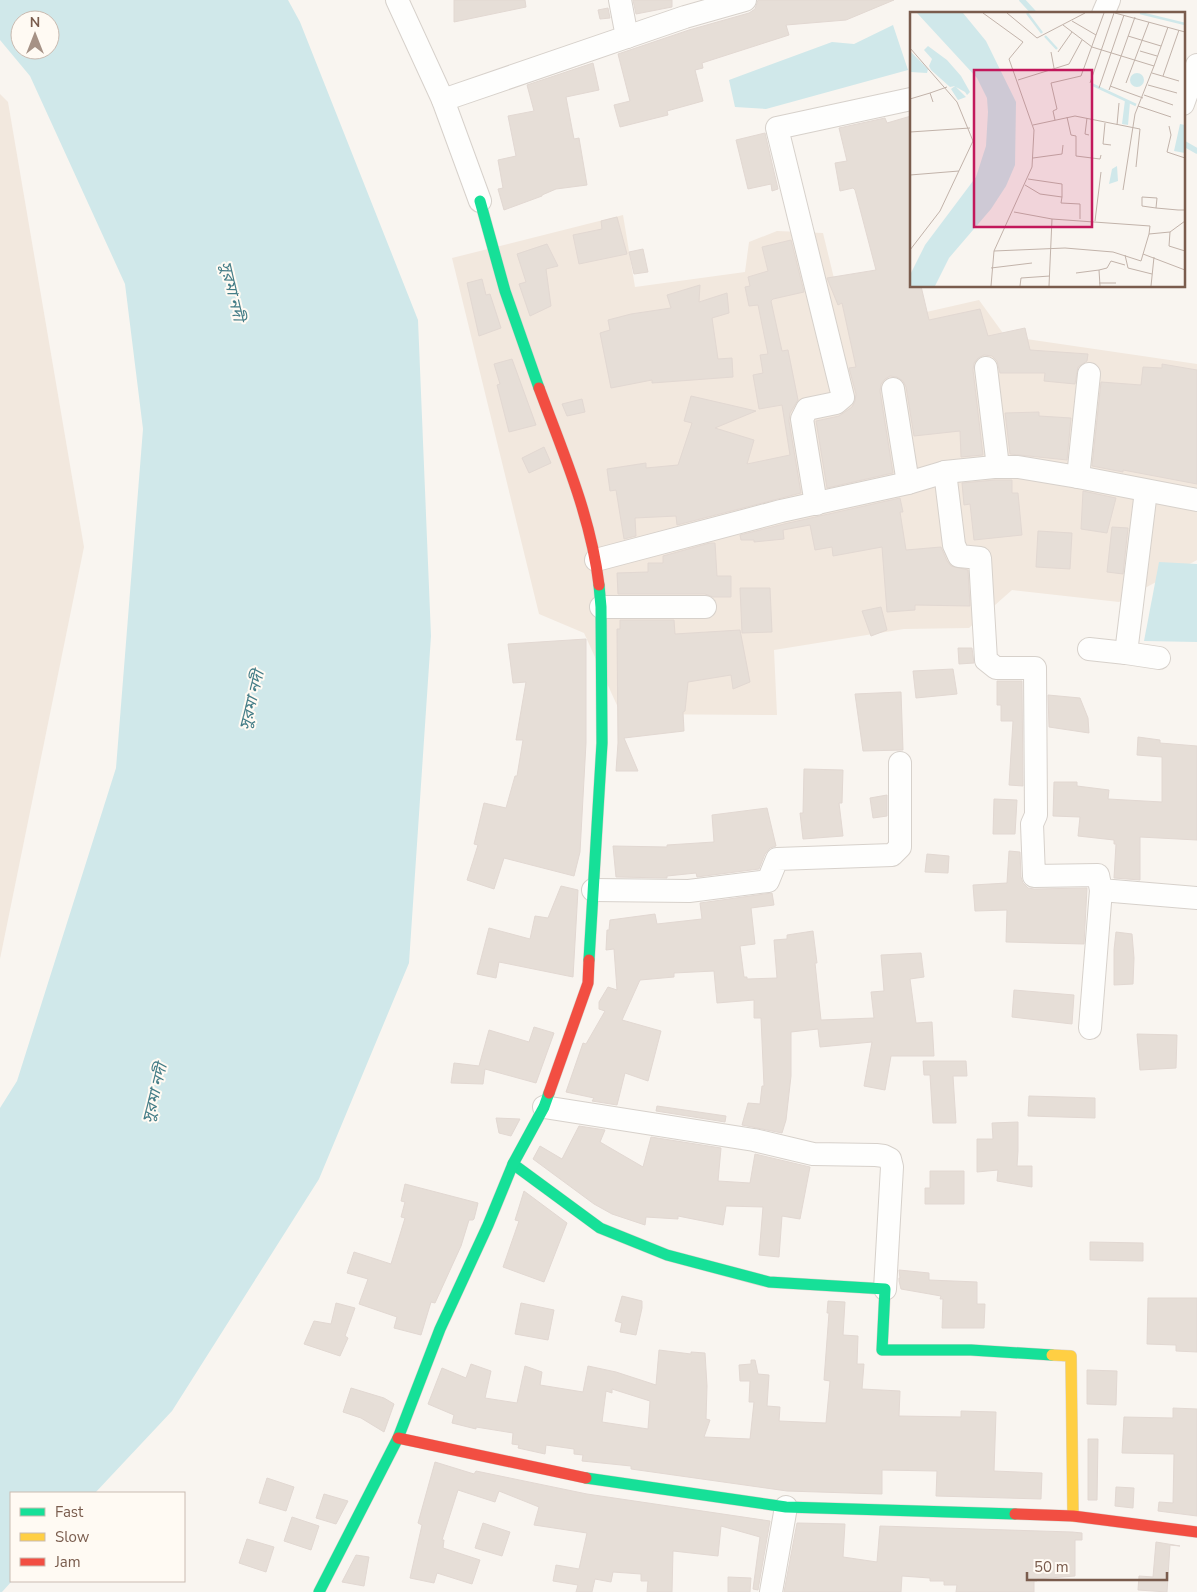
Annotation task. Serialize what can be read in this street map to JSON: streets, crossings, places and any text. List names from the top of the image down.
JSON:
{
  "water": ["সুরমা নদী"],
  "legend": ["Fast", "Slow", "Jam"],
  "scale_bar": "50 m",
  "north": "top"
}
